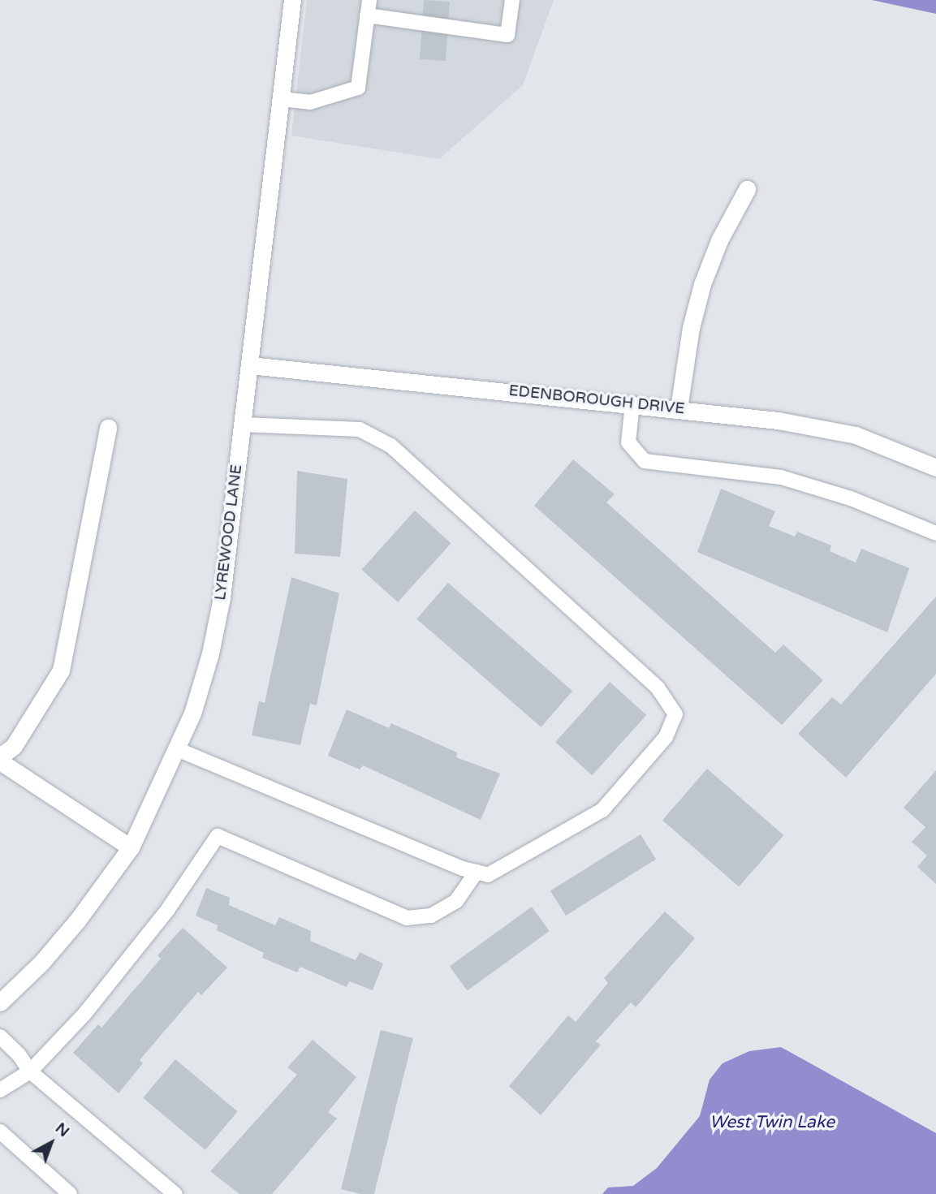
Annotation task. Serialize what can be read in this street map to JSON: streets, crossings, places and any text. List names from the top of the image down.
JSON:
{
  "streets": {
    "street": ["EDENBOROUGH DRIVE", "LYREWOOD LANE"]
  },
  "crossings": [
    ["EDENBOROUGH DRIVE", "LYREWOOD LANE"]
  ],
  "water": ["West Twin Lake"],
  "north": "top right"
}
